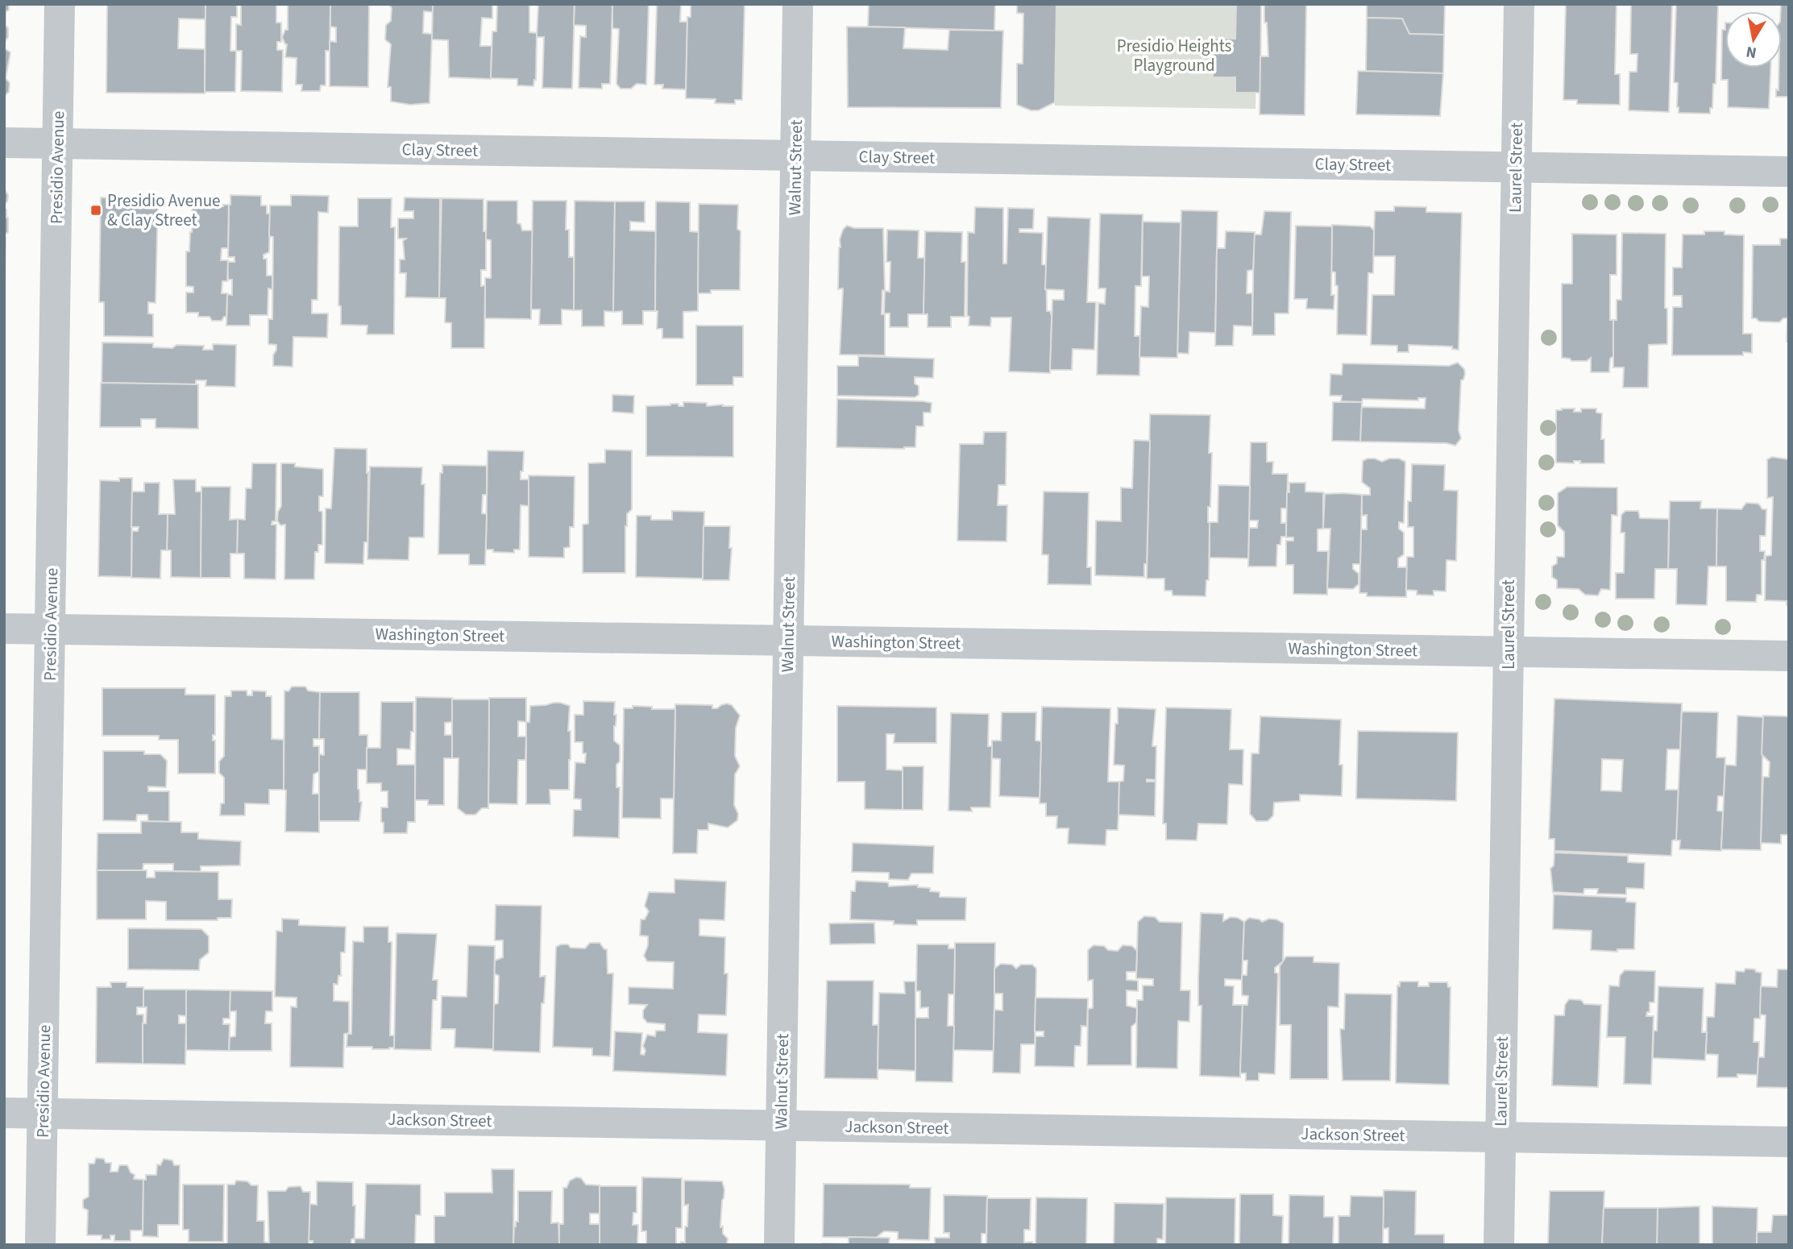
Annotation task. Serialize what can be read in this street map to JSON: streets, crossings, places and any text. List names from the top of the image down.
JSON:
{
  "streets": {
    "street": [
      "Clay Street",
      "Presidio Avenue",
      "Walnut Street",
      "Laurel Street",
      "Washington Street",
      "Jackson Street"
    ]
  },
  "crossings": [
    ["Clay Street", "Presidio Avenue"],
    ["Clay Street", "Walnut Street"],
    ["Clay Street", "Laurel Street"],
    ["Presidio Avenue", "Washington Street"],
    ["Presidio Avenue", "Jackson Street"],
    ["Walnut Street", "Washington Street"],
    ["Walnut Street", "Jackson Street"],
    ["Laurel Street", "Washington Street"],
    ["Laurel Street", "Jackson Street"]
  ],
  "parks": ["Presidio Heights Playground"],
  "places": {
    "transit": ["Presidio Avenue & Clay Street"]
  },
  "north": "bottom"
}
